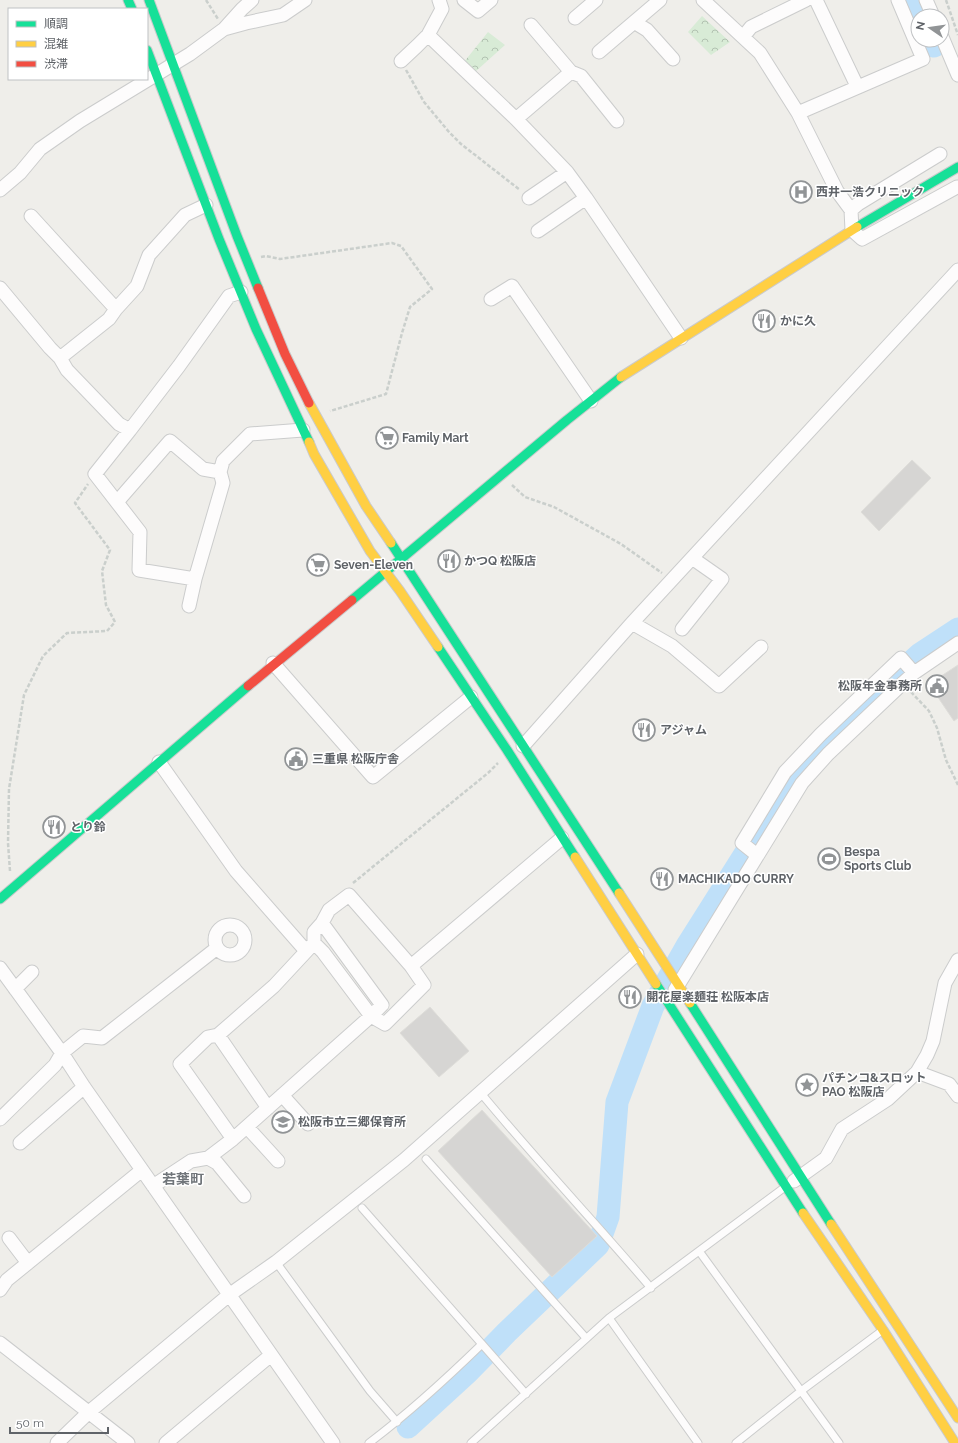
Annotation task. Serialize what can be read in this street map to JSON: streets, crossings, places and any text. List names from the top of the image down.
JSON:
{
  "districts": ["若葉町"],
  "places": {
    "hospital": ["西井一浩クリニック"],
    "restaurant": [
      "かに久",
      "かつQ 松阪店",
      "アジャム",
      "とり鈴",
      "MACHIKADO CURRY",
      "開花屋楽麺荘 松阪本店"
    ],
    "supermarket": ["Family Mart", "Seven-Eleven"],
    "public building": ["松阪年金事務所", "三重県 松阪庁舎"],
    "sports": ["Bespa Sports Club"],
    "place": ["パチンコ&スロット PAO 松阪店"],
    "school or university": ["松阪市立三郷保育所"]
  },
  "legend": ["順調", "混雑", "渋滞"],
  "scale_bar": "50 m",
  "north": "left"
}
